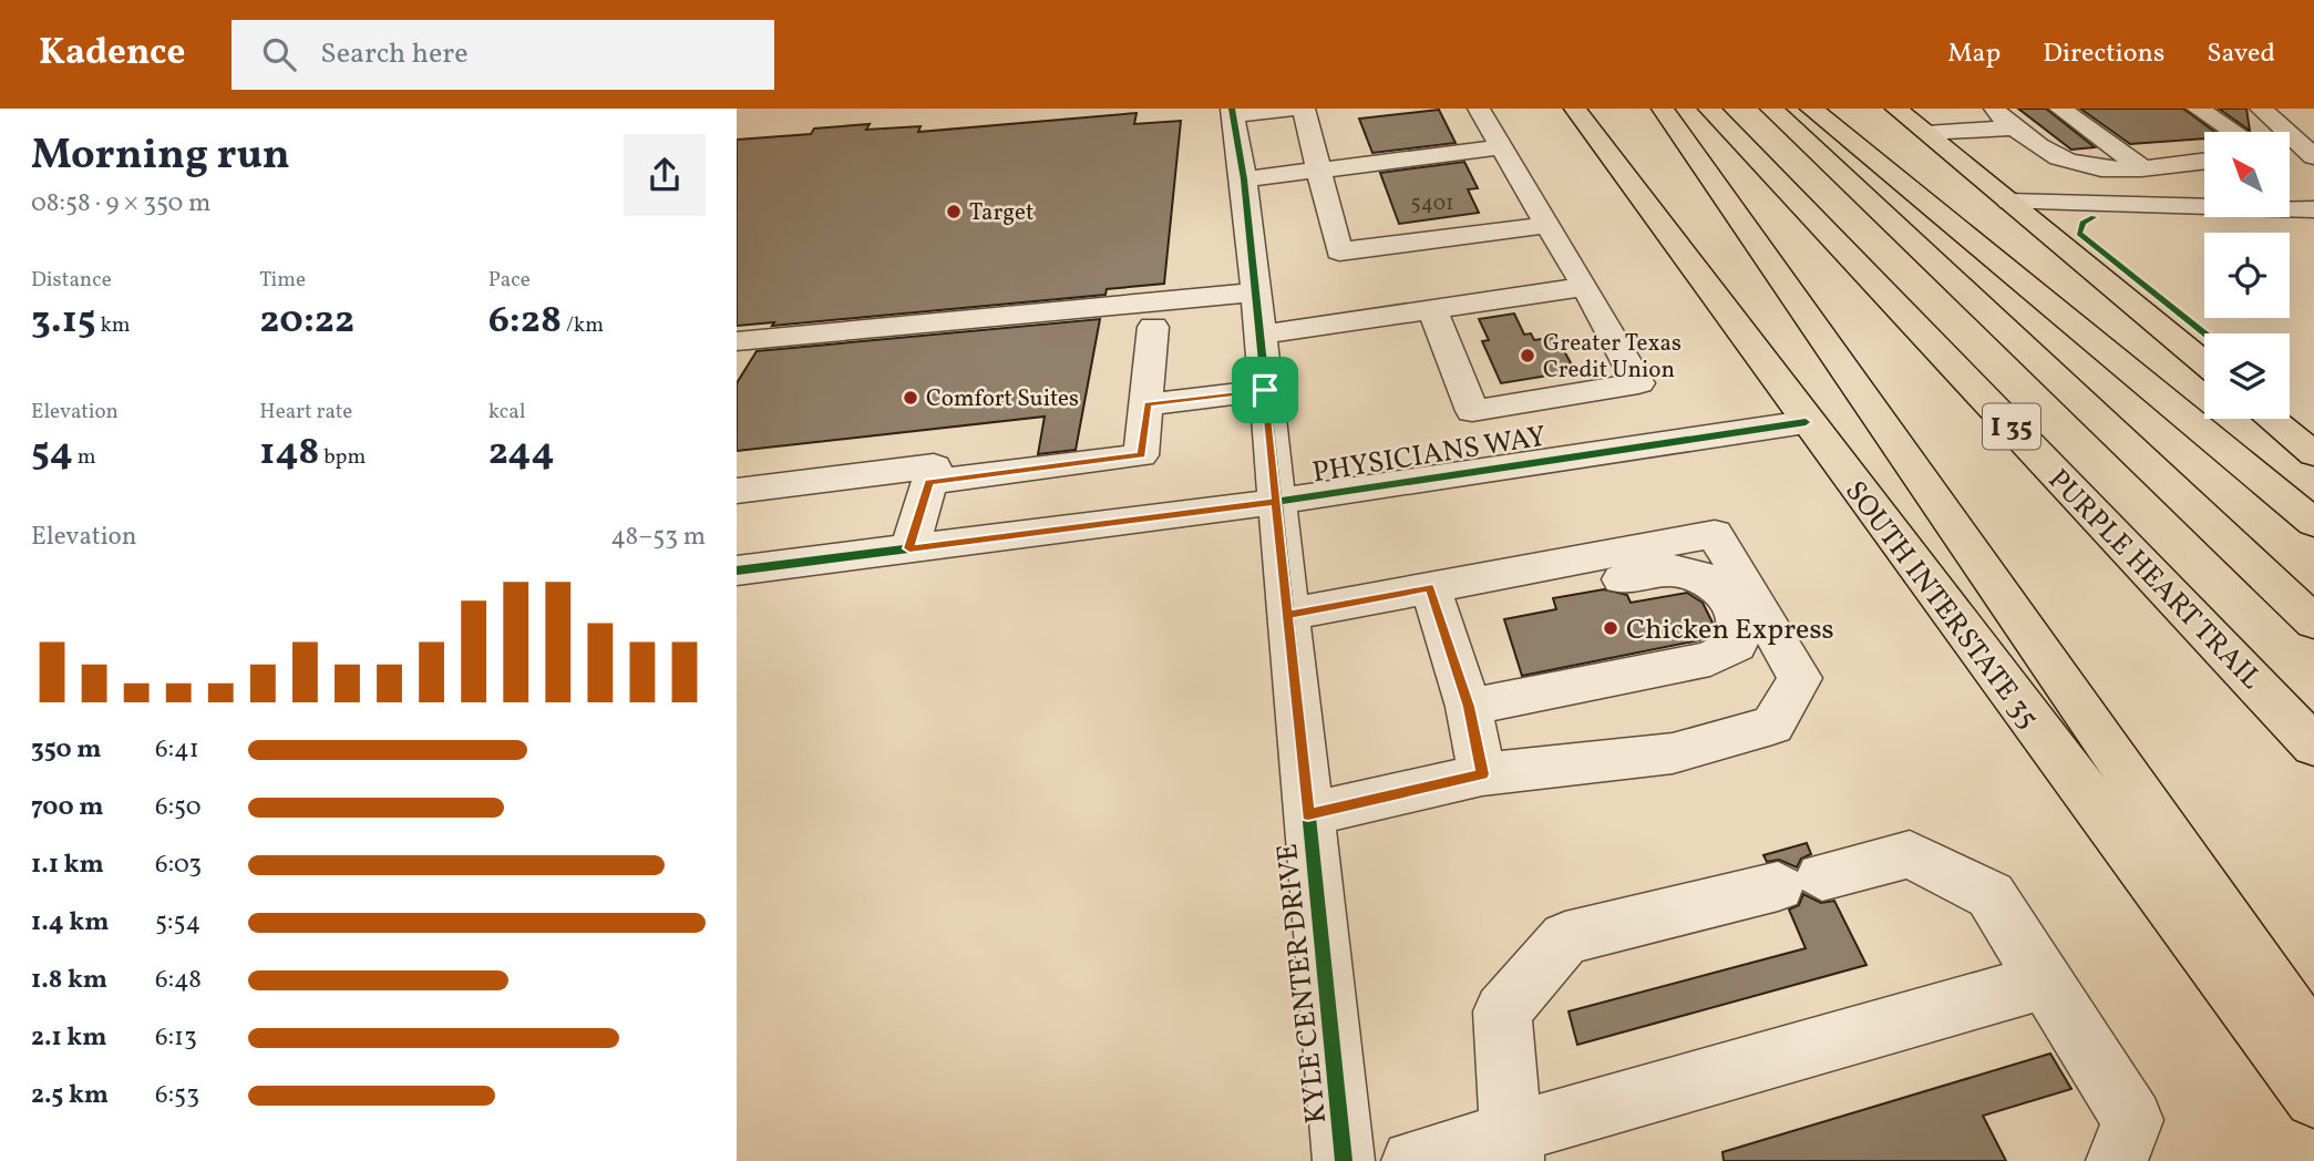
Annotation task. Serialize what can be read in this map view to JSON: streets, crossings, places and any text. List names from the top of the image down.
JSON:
{
  "streets": {
    "main road": ["I 35", "PURPLE HEART TRAIL", "SOUTH INTERSTATE 35"],
    "street": ["PHYSICIANS WAY", "KYLE CENTER DRIVE"]
  },
  "crossings": [
    ["PHYSICIANS WAY", "SOUTH INTERSTATE 35"],
    ["PHYSICIANS WAY", "KYLE CENTER DRIVE"]
  ],
  "places": [
    "Target",
    "Greater Texas Credit Union",
    "Comfort Suites",
    "Chicken Express"
  ],
  "house_numbers": ["5401"],
  "north": "top left",
  "page": {
    "header": "Kadence",
    "search": "Search here",
    "nav": ["Map", "Directions", "Saved"],
    "heading": ["Morning run", "08:58 · 9 × 350 m"],
    "stats": [
      ["Distance", "3.15 km"],
      ["Time", "20:22"],
      ["Pace", "6:28 /km"],
      ["Elevation", "54 m"],
      ["Heart rate", "148 bpm"],
      ["kcal", "244"]
    ],
    "chart": ["Elevation", "48–53 m"],
    "list": [
      {
        "name": "350 m",
        "note": "6:41"
      },
      {
        "name": "700 m",
        "note": "6:50"
      },
      {
        "name": "1.1 km",
        "note": "6:03"
      },
      {
        "name": "1.4 km",
        "note": "5:54"
      },
      {
        "name": "1.8 km",
        "note": "6:48"
      },
      {
        "name": "2.1 km",
        "note": "6:13"
      },
      {
        "name": "2.5 km",
        "note": "6:53"
      }
    ]
  }
}
